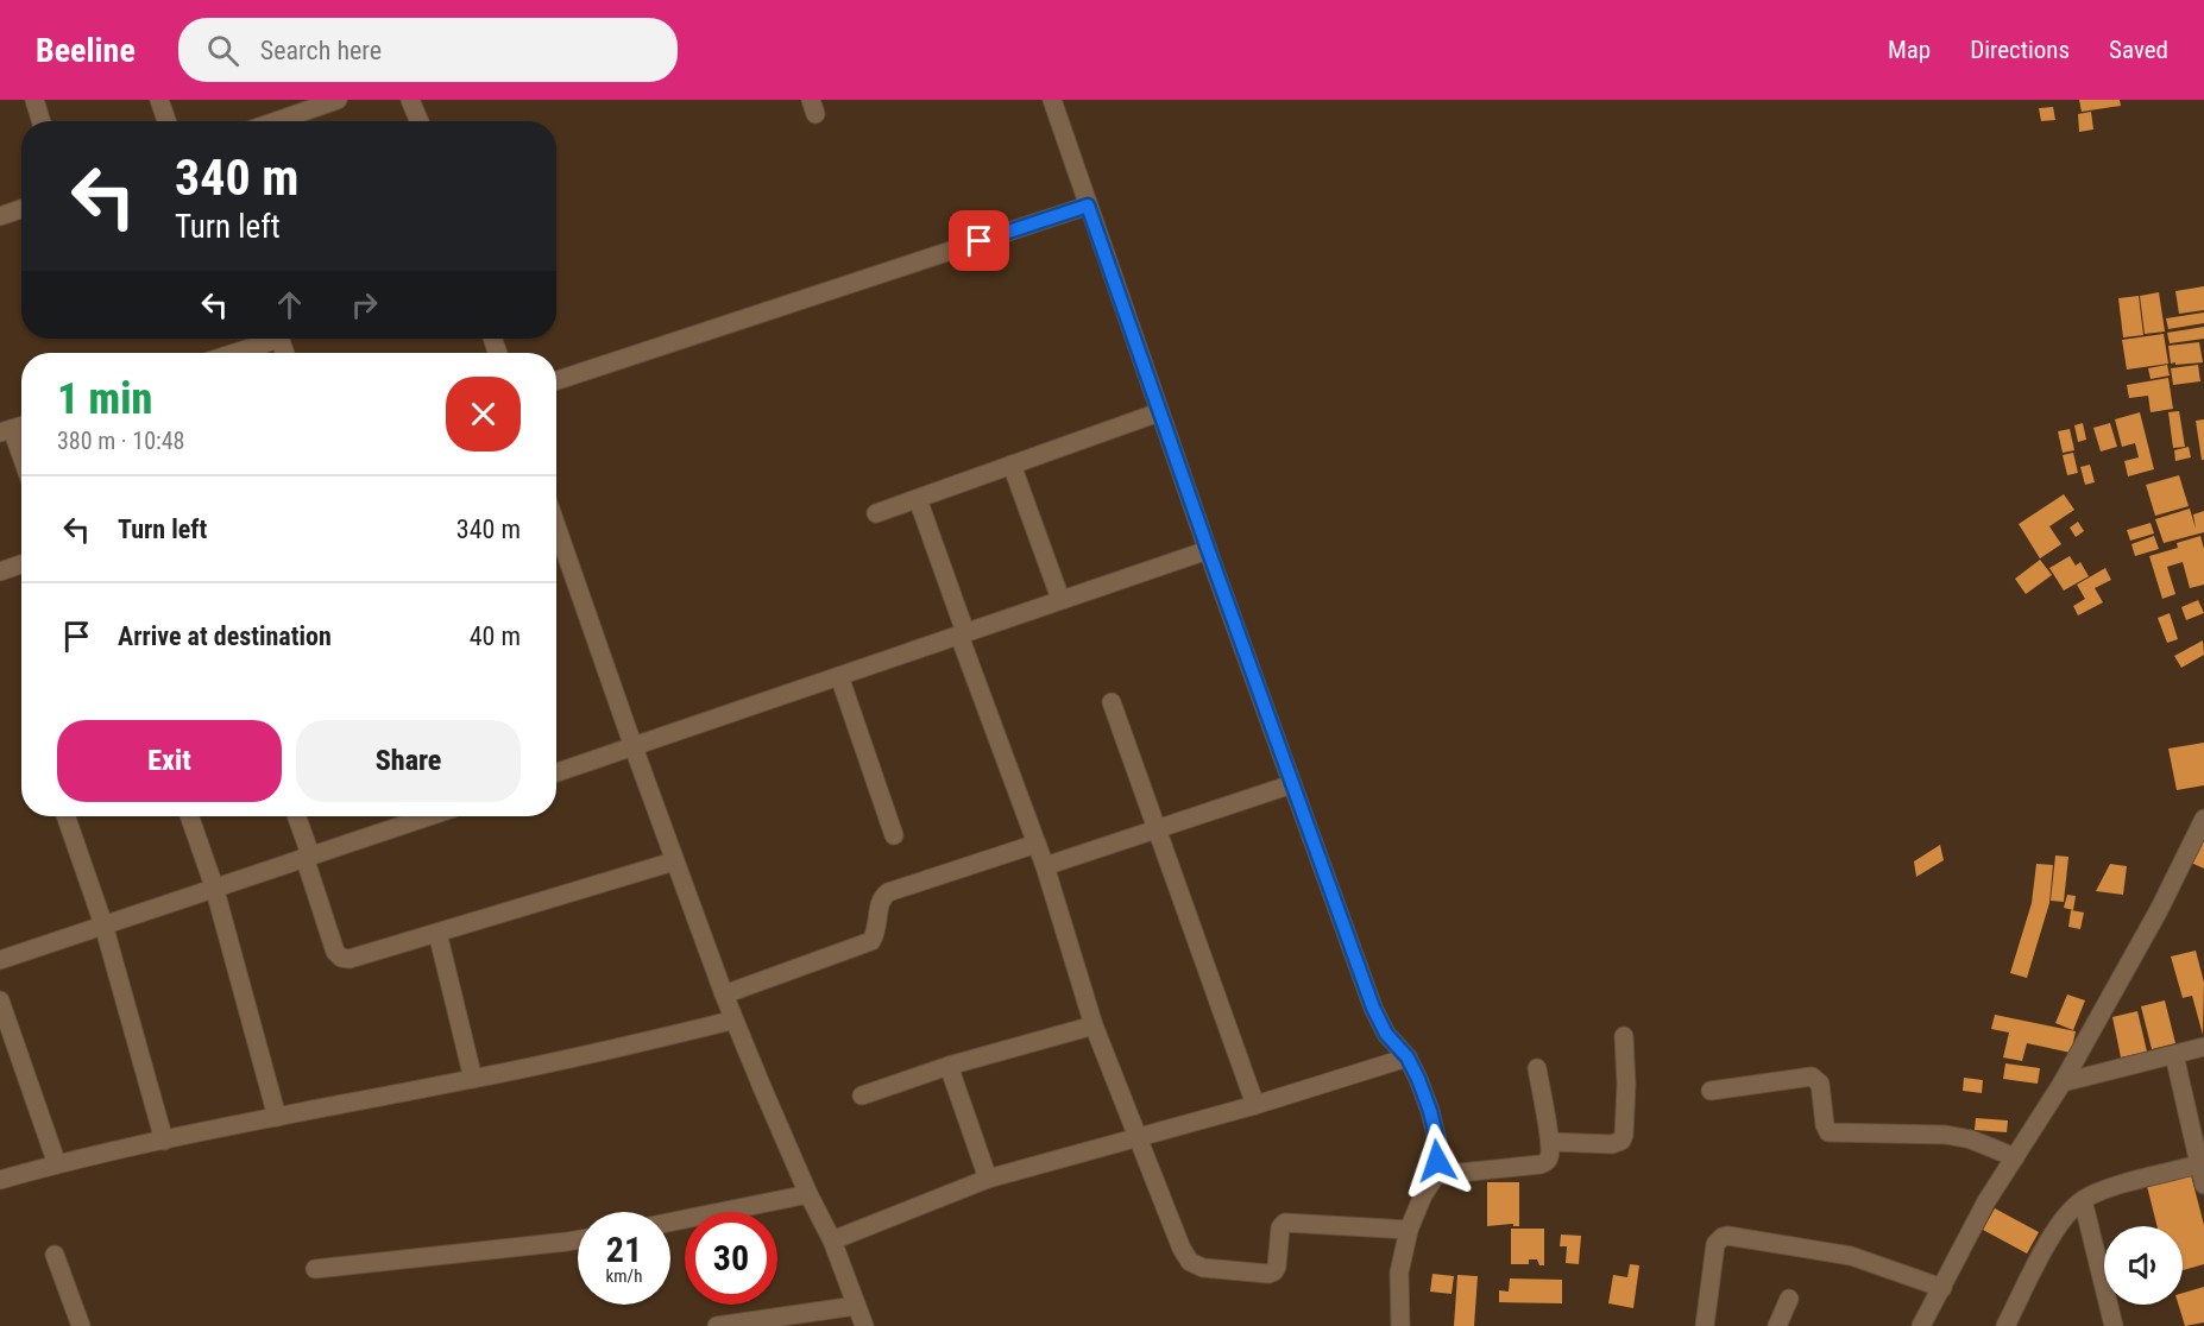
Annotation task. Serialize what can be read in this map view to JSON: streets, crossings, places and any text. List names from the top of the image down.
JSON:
{
  "page": {
    "header": "Beeline",
    "search": "Search here",
    "nav": ["Map", "Directions", "Saved"],
    "turn": ["340 m", "Turn left"],
    "heading": ["1 min", "380 m · 10:48"],
    "list": [
      {
        "name": "Turn left",
        "value": "340 m"
      },
      {
        "name": "Arrive at destination",
        "value": "40 m"
      }
    ],
    "buttons": ["Exit", "Share"],
    "speed": "21 km/h",
    "limit": "30"
  }
}
